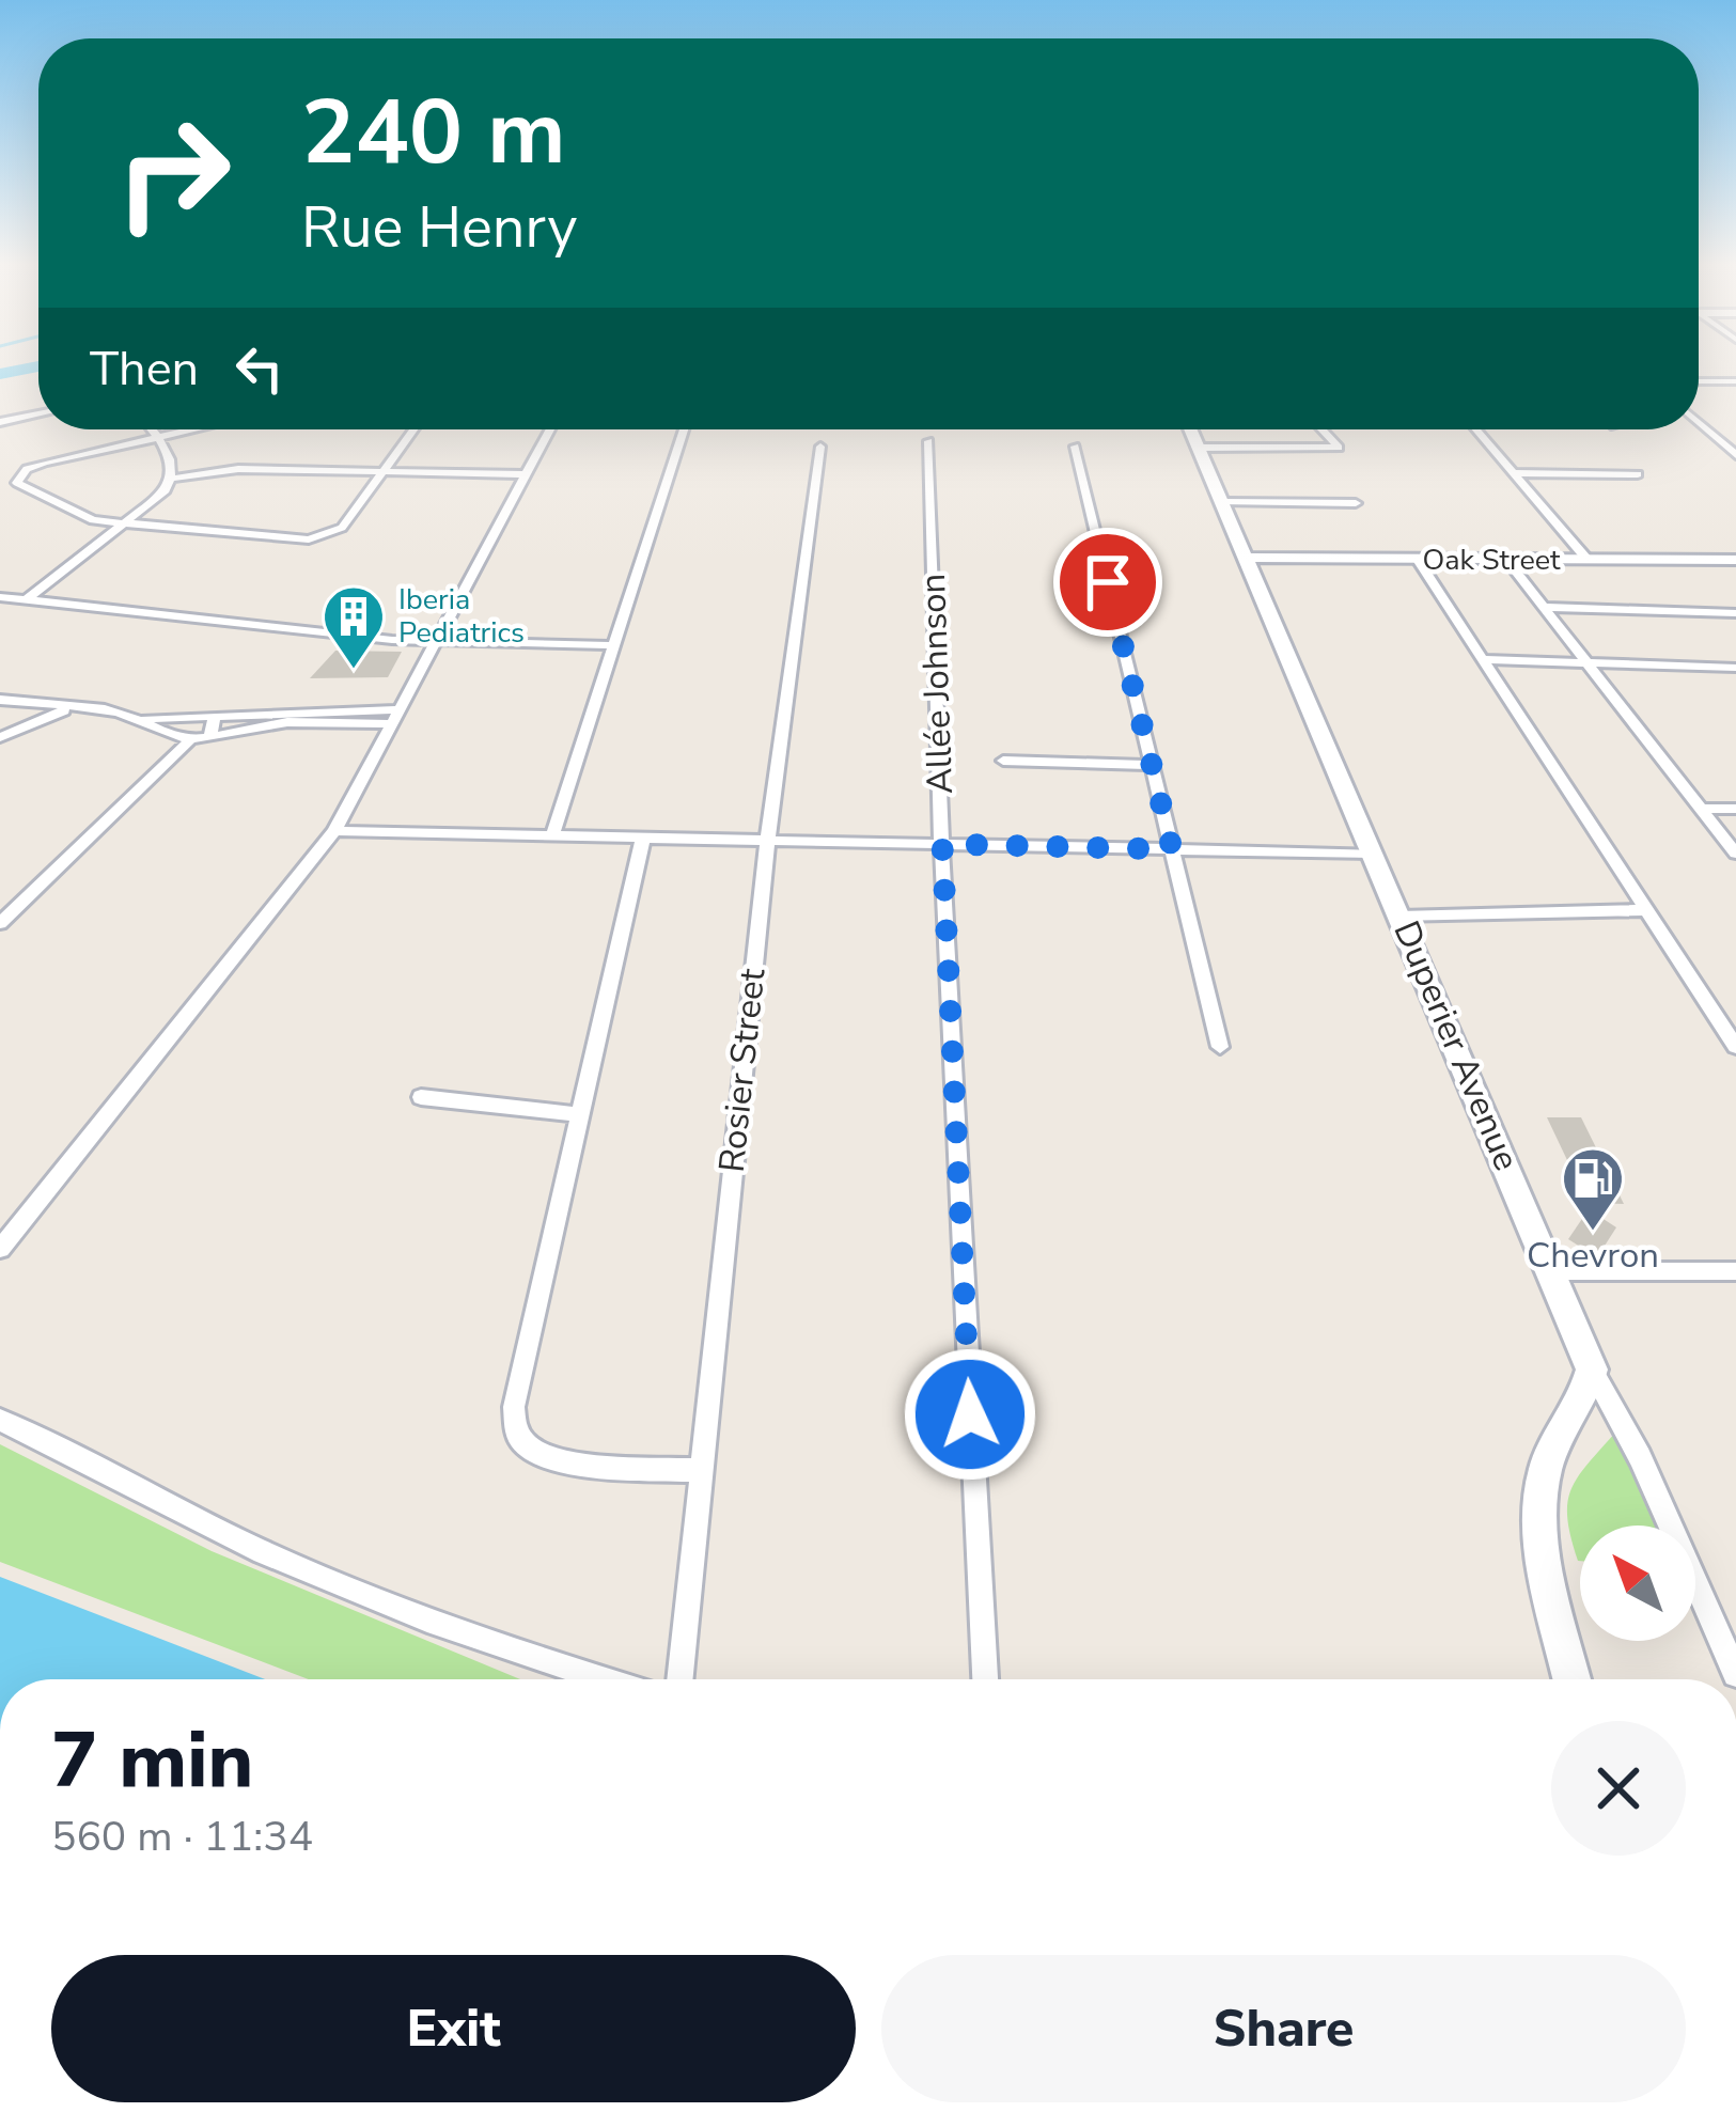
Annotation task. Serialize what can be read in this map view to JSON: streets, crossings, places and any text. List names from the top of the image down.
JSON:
{
  "streets": {
    "main road": ["Oak Street", "Duperier Avenue"],
    "street": ["Allée Johnson", "Rosier Street"]
  },
  "crossings": [
    ["Oak Street", "Duperier Avenue"]
  ],
  "places": {
    "building": ["Iberia Pediatrics"],
    "fuel station": ["Chevron"]
  },
  "north": "top left",
  "page": {
    "turn": ["240 m", "Rue Henry"],
    "then": "Then",
    "heading": ["7 min", "560 m · 11:34"],
    "buttons": ["Exit", "Share"]
  }
}
